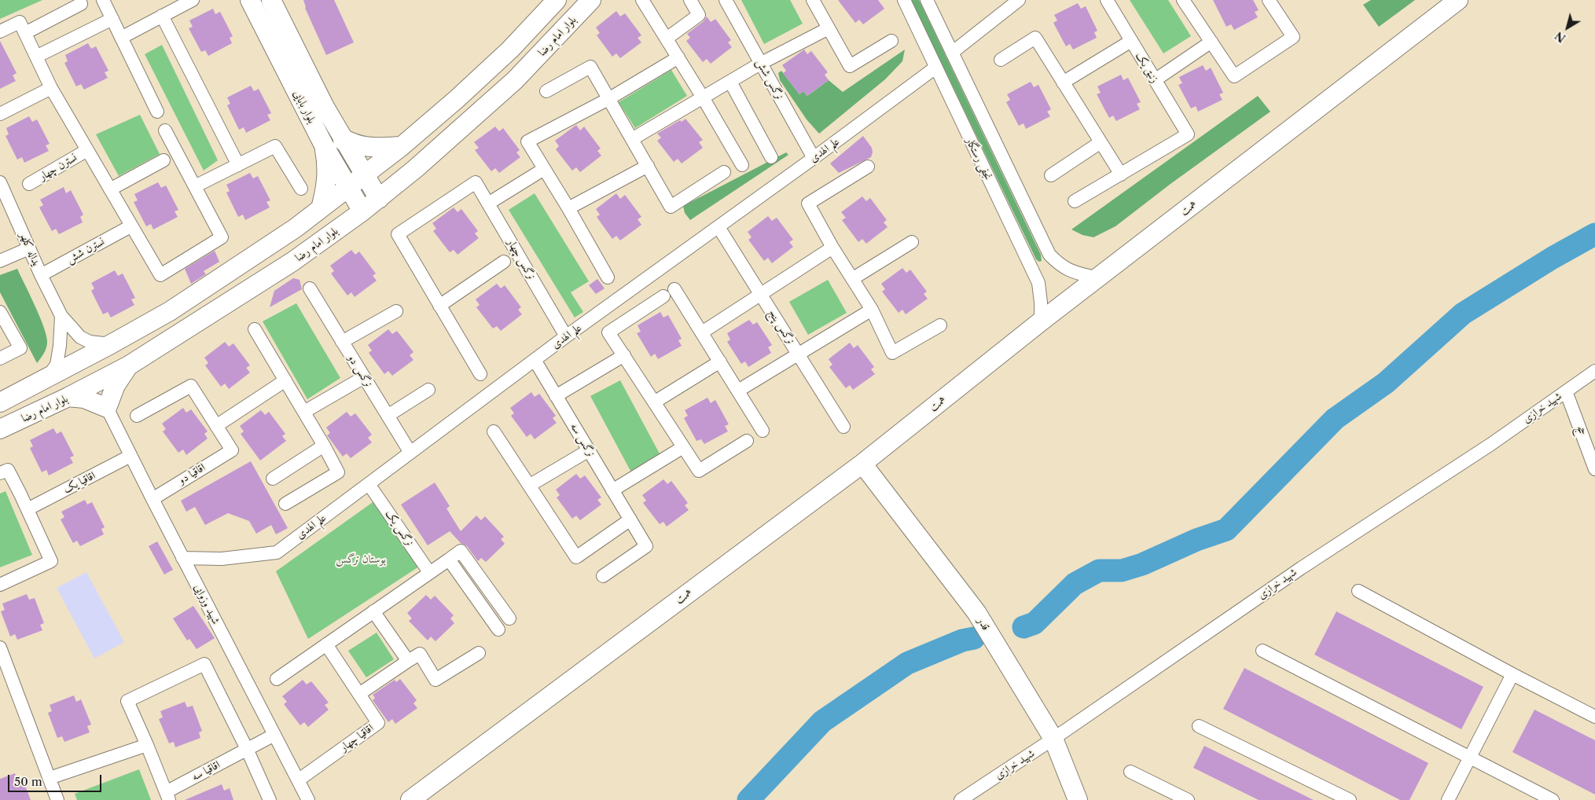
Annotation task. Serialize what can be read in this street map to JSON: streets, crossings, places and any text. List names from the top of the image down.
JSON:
{
  "streets": {
    "street": [
      "بلوار امام رضا",
      "زنبق یک",
      "نرگس شش",
      "بلوار بابایی",
      "علم الهدی",
      "نجفی رستگار",
      "نسترن چهار",
      "همت",
      "یداله کلهر",
      "نسترن شش",
      "نرگس چهار",
      "نرگس پنج",
      "نرگس دو",
      "شهید خرازی",
      "حج",
      "نرگس سه",
      "اقاقیا دو",
      "اقاقیا یک",
      "نرگس یک",
      "شهید وزوایی",
      "قدر",
      "اقاقیا چهار",
      "اقاقیا سه"
    ]
  },
  "crossings": [
    ["بلوار امام رضا", "بلوار بابایی"],
    ["نرگس شش", "علم الهدی"],
    ["علم الهدی", "نجفی رستگار"],
    ["علم الهدی", "نرگس چهار"],
    ["علم الهدی", "نرگس پنج"],
    ["علم الهدی", "نرگس دو"],
    ["علم الهدی", "نرگس سه"],
    ["علم الهدی", "نرگس یک"],
    ["علم الهدی", "شهید وزوایی"],
    ["نجفی رستگار", "همت"],
    ["همت", "قدر"],
    ["یداله کلهر", "نسترن شش"],
    ["شهید خرازی", "حج"],
    ["شهید خرازی", "قدر"],
    ["اقاقیا دو", "شهید وزوایی"],
    ["اقاقیا یک", "شهید وزوایی"],
    ["شهید وزوایی", "اقاقیا چهار"],
    ["شهید وزوایی", "اقاقیا سه"]
  ],
  "parks": ["بوستان نرگس"],
  "scale_bar": "50 m",
  "north": "bottom left"
}
